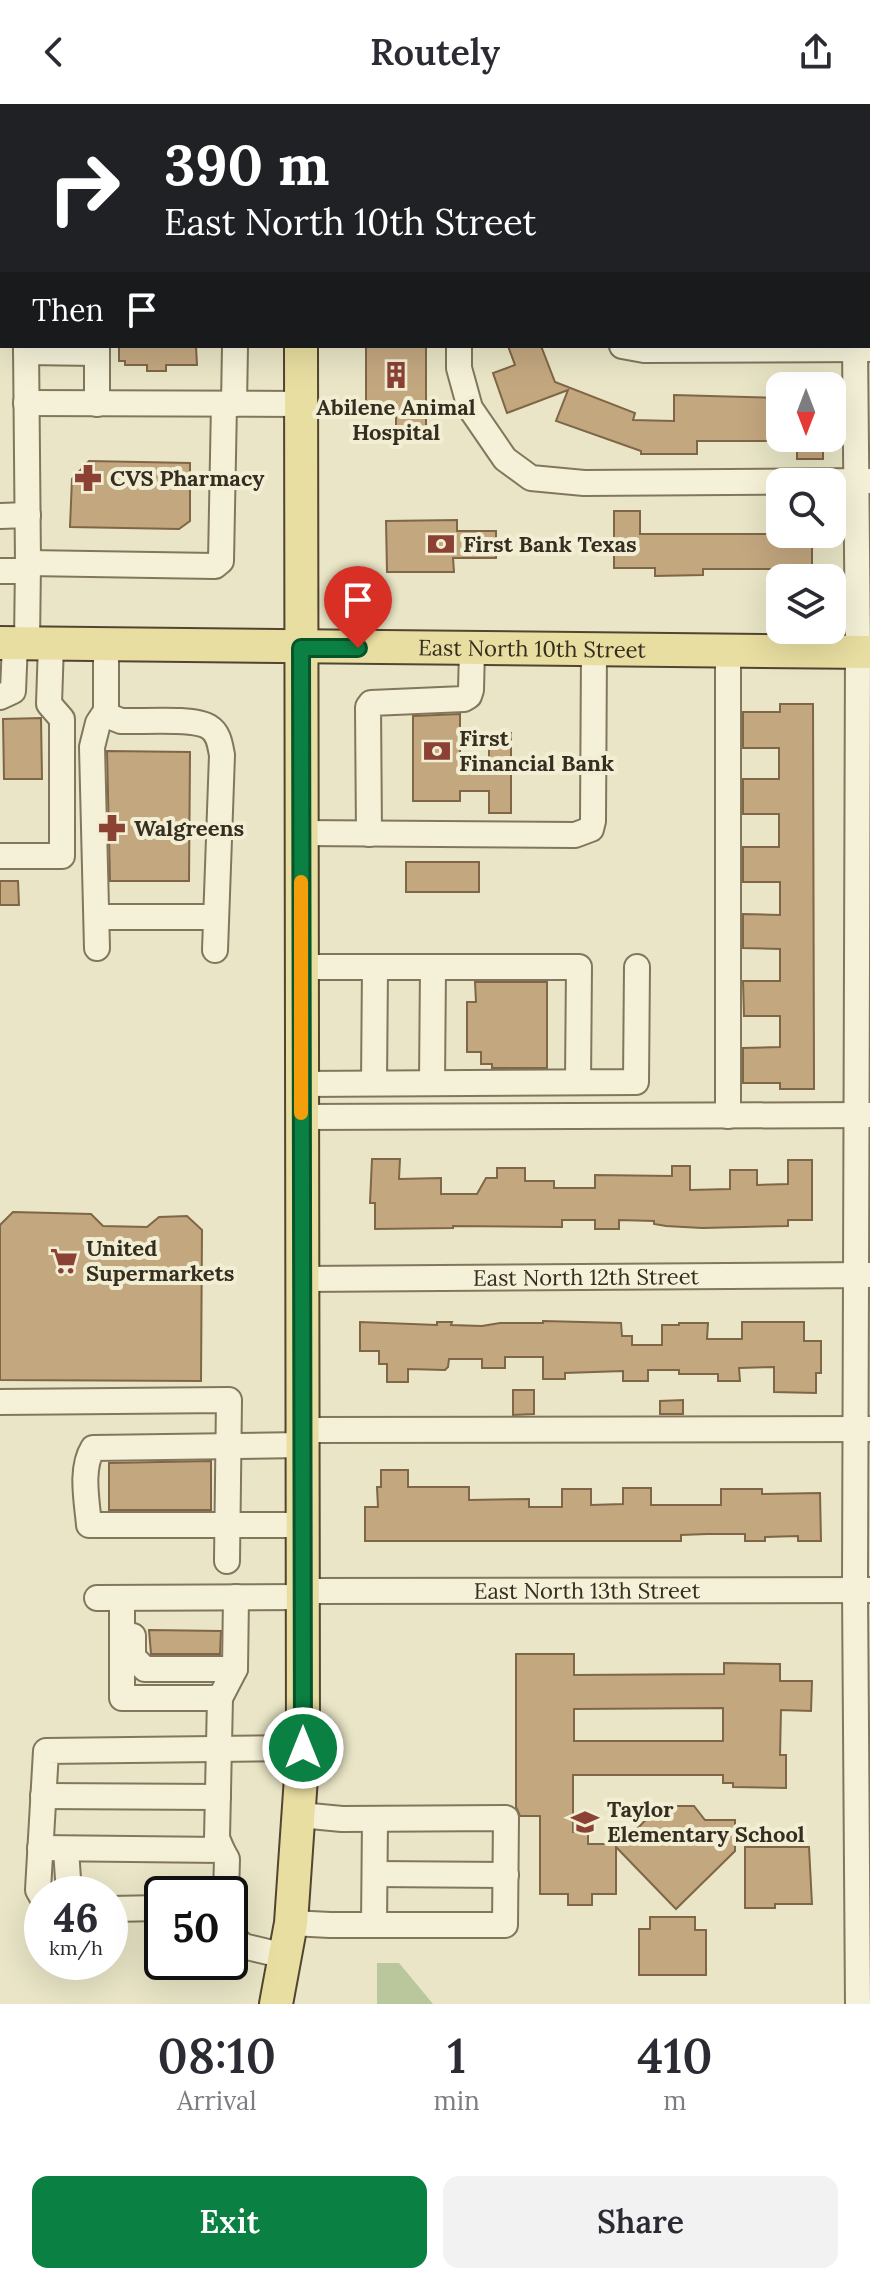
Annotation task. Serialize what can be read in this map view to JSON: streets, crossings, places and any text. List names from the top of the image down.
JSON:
{
  "streets": {
    "main road": ["East North 10th Street"],
    "street": ["East North 12th Street", "East North 13th Street"]
  },
  "places": {
    "building": ["Abilene Animal Hospital"],
    "pharmacy": ["CVS Pharmacy", "Walgreens"],
    "bank": ["First Bank Texas", "First Financial Bank"],
    "supermarket": ["United Supermarkets"],
    "school or university": ["Taylor Elementary School"]
  },
  "north": "bottom",
  "page": {
    "header": "Routely",
    "turn": ["390 m", "East North 10th Street"],
    "then": "Then",
    "speed": "46 km/h",
    "limit": "50",
    "eta": [
      "08:10",
      "Arrival",
      "1",
      "min",
      "410",
      "m"
    ],
    "buttons": ["Exit", "Share"]
  }
}
